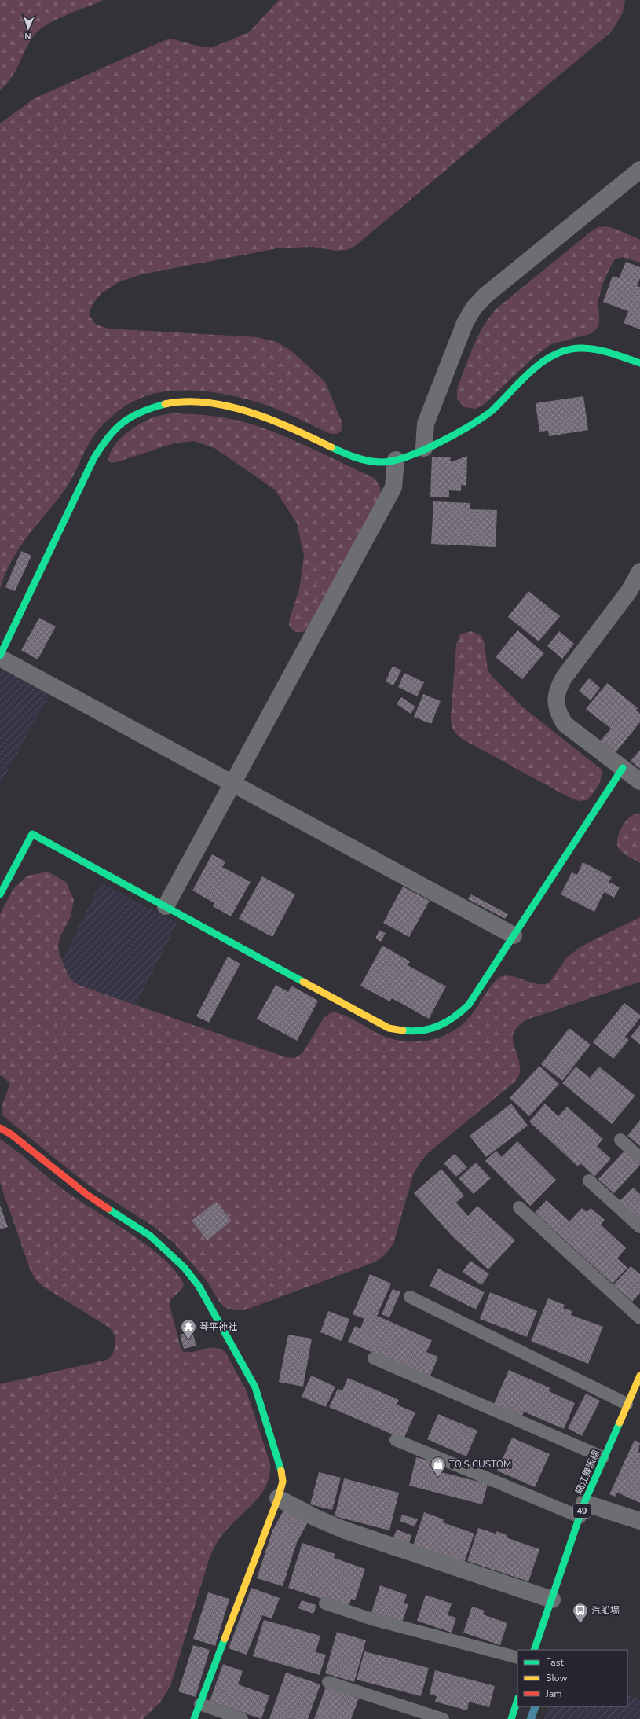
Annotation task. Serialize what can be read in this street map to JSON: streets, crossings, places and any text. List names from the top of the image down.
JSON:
{
  "streets": {
    "street": ["細江舞阪線", "49"]
  },
  "places": {
    "temple": ["琴平神社"],
    "shop": ["TO'S CUSTOM"],
    "bus stop": ["汽船場"]
  },
  "legend": ["Fast", "Slow", "Jam"],
  "north": "bottom"
}
